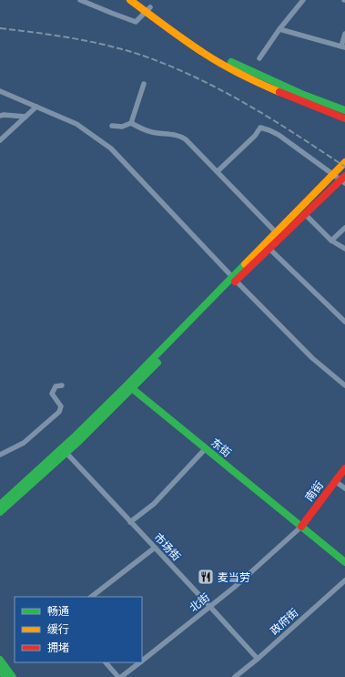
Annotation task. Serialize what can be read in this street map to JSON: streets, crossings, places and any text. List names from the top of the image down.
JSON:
{
  "streets": {
    "main road": ["东街", "南街"],
    "street": ["市场街", "北街", "政府街"]
  },
  "crossings": [
    ["东街", "南街"],
    ["东街", "北街"],
    ["南街", "北街"],
    ["市场街", "北街"],
    ["市场街", "政府街"]
  ],
  "places": {
    "restaurant": ["麦当劳"]
  },
  "legend": ["畅通", "缓行", "拥堵"]
}
